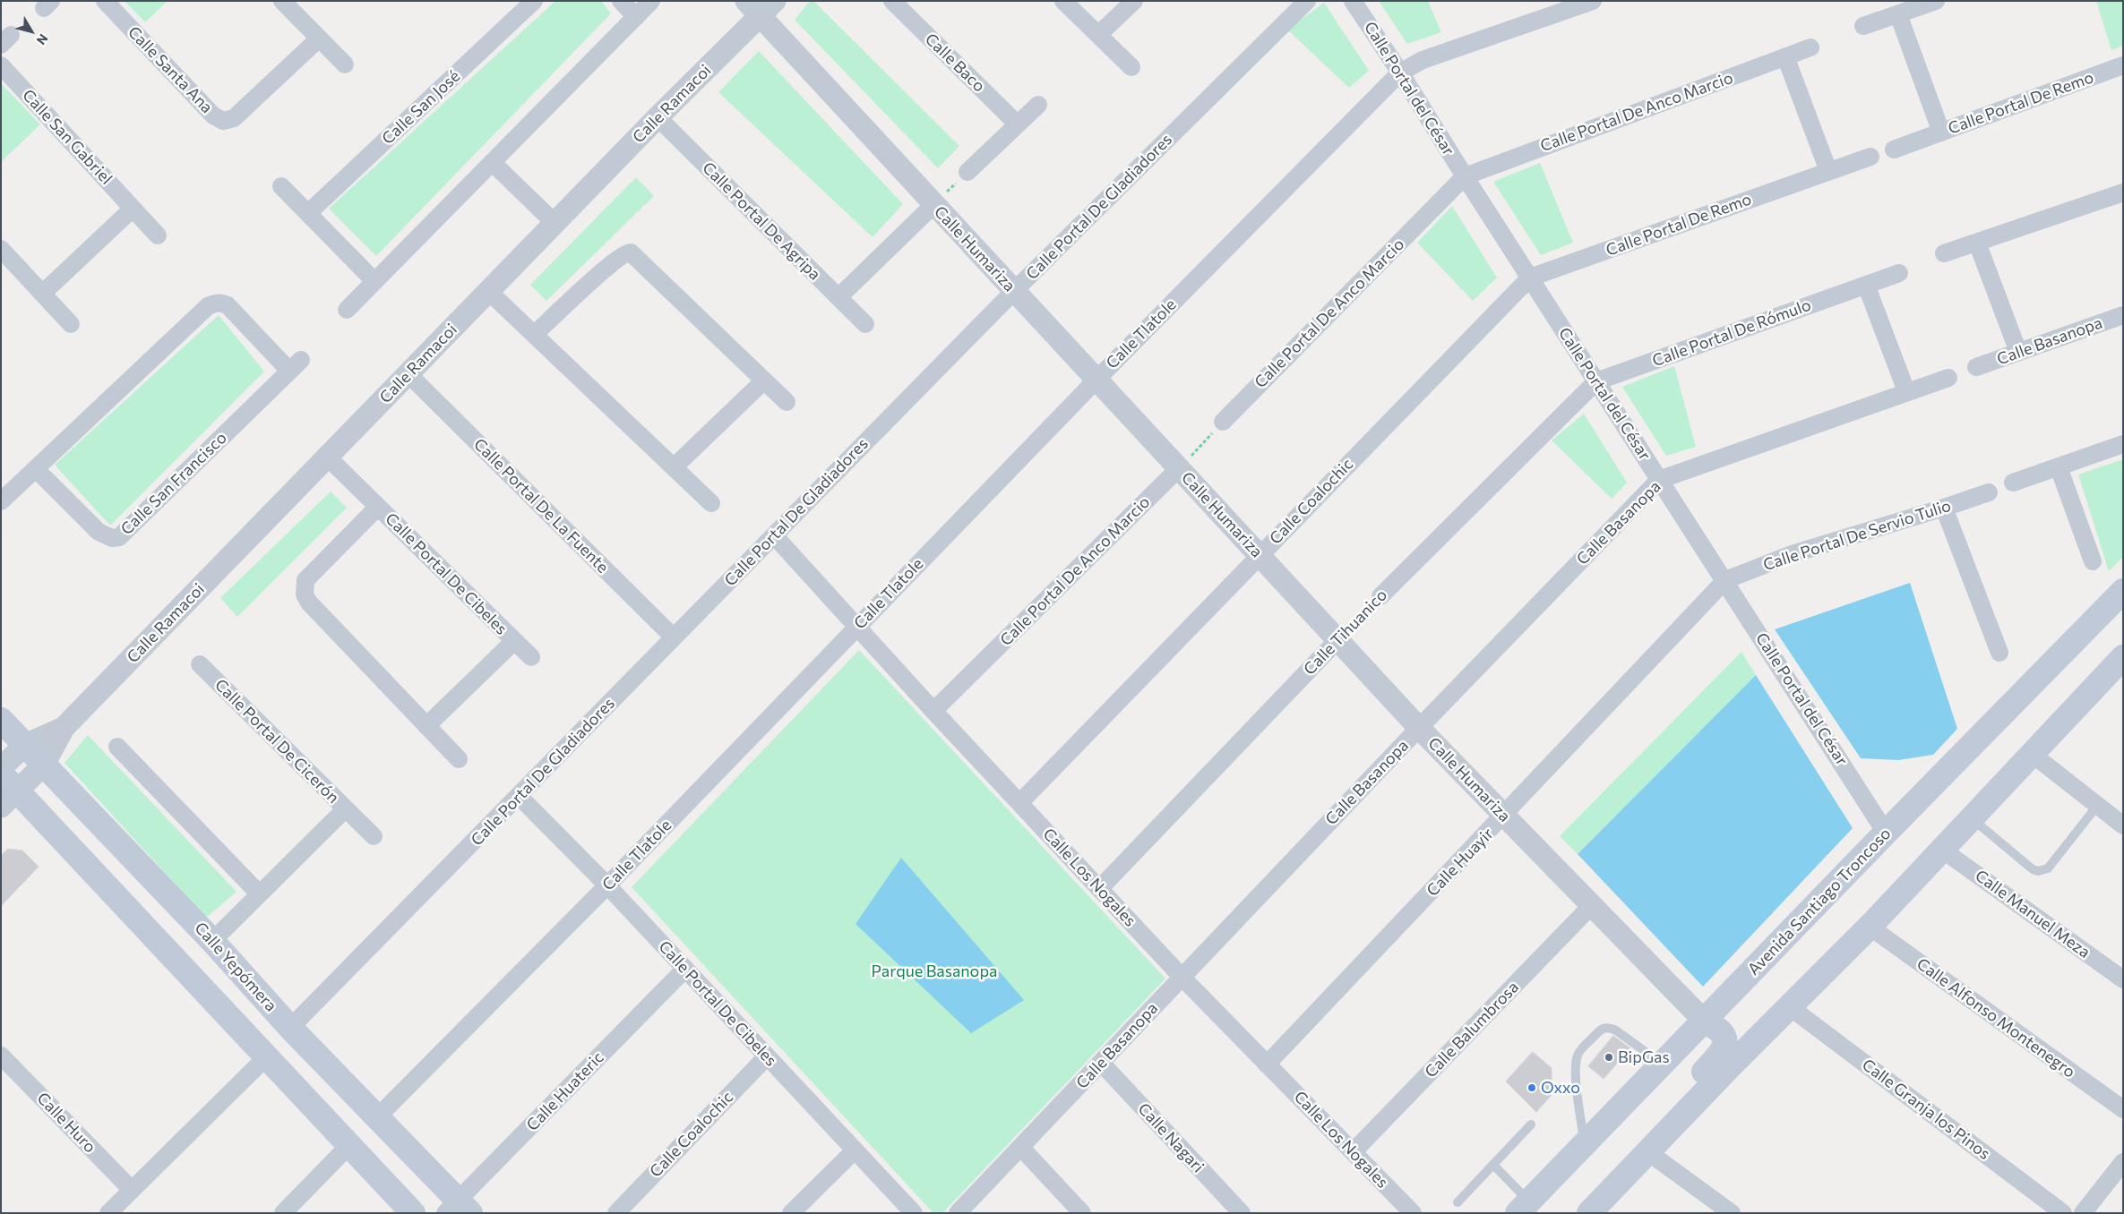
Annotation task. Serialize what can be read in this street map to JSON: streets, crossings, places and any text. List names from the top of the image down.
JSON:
{
  "streets": {
    "main road": ["Avenida Santiago Troncoso", "Calle Yepómera"],
    "street": [
      "Calle Baco",
      "Calle Santa Ana",
      "Calle Portal del César",
      "Calle Portal De Remo",
      "Calle Ramacoi",
      "Calle San José",
      "Calle Portal De Anco Marcio",
      "Calle San Gabriel",
      "Calle Portal De Gladiadores",
      "Calle Portal De Agripa",
      "Calle Humariza",
      "Calle Portal De Rómulo",
      "Calle Tlatole",
      "Calle Basanopa",
      "Calle San Francisco",
      "Calle Coalochic",
      "Calle Portal De La Fuente",
      "Calle Portal De Servio Tulio",
      "Calle Portal De Cibeles",
      "Calle Tihuanico",
      "Calle Portal De Cicerón",
      "Calle Huayir",
      "Calle Los Nogales",
      "Calle Manuel Meza",
      "Calle Alfonso Montenegro",
      "Calle Balumbrosa",
      "Calle Huateric",
      "Calle Granja los Pinos",
      "Calle Huro",
      "Calle Nagari"
    ]
  },
  "crossings": [
    ["Calle Portal del César", "Calle Portal De Remo"],
    ["Calle Portal del César", "Calle Portal De Anco Marcio"],
    ["Calle Portal del César", "Calle Portal De Rómulo"],
    ["Calle Portal del César", "Calle Tlatole"],
    ["Calle Portal del César", "Calle Basanopa"],
    ["Calle Portal del César", "Calle Coalochic"],
    ["Calle Portal del César", "Calle Portal De Servio Tulio"],
    ["Calle Portal del César", "Calle Tihuanico"],
    ["Calle Portal del César", "Calle Huayir"],
    ["Calle Portal del César", "Avenida Santiago Troncoso"],
    ["Calle Portal De Remo", "Calle Coalochic"],
    ["Calle Ramacoi", "Calle Portal De Agripa"],
    ["Calle Ramacoi", "Calle Humariza"],
    ["Calle Ramacoi", "Calle Portal De La Fuente"],
    ["Calle Ramacoi", "Calle Portal De Cibeles"],
    ["Calle Ramacoi", "Calle Yepómera"],
    ["Calle Portal De Anco Marcio", "Calle Humariza"],
    ["Calle Portal De Anco Marcio", "Calle Los Nogales"],
    ["Calle Portal De Gladiadores", "Calle Humariza"],
    ["Calle Portal De Gladiadores", "Calle Portal De La Fuente"],
    ["Calle Portal De Gladiadores", "Calle Portal De Cibeles"],
    ["Calle Portal De Gladiadores", "Calle Los Nogales"],
    ["Calle Portal De Gladiadores", "Calle Yepómera"],
    ["Calle Humariza", "Calle Tlatole"],
    ["Calle Humariza", "Calle Basanopa"],
    ["Calle Humariza", "Calle Coalochic"],
    ["Calle Humariza", "Calle Tihuanico"],
    ["Calle Humariza", "Calle Huayir"],
    ["Calle Humariza", "Avenida Santiago Troncoso"],
    ["Calle Humariza", "Calle Balumbrosa"],
    ["Calle Portal De Rómulo", "Calle Tihuanico"],
    ["Calle Tlatole", "Calle Portal De Cibeles"],
    ["Calle Tlatole", "Calle Los Nogales"],
    ["Calle Tlatole", "Calle Yepómera"],
    ["Calle Basanopa", "Calle Los Nogales"],
    ["Calle Basanopa", "Calle Nagari"],
    ["Calle Coalochic", "Calle Portal De Cibeles"],
    ["Calle Coalochic", "Calle Los Nogales"],
    ["Calle Portal De Servio Tulio", "Calle Huayir"],
    ["Calle Portal De Cibeles", "Calle Huateric"],
    ["Calle Tihuanico", "Calle Los Nogales"],
    ["Calle Portal De Cicerón", "Calle Yepómera"],
    ["Calle Huayir", "Calle Los Nogales"],
    ["Calle Los Nogales", "Calle Balumbrosa"],
    ["Calle Yepómera", "Calle Huateric"]
  ],
  "parks": ["Parque Basanopa"],
  "places": ["BipGas", "Oxxo"],
  "north": "bottom right"
}
